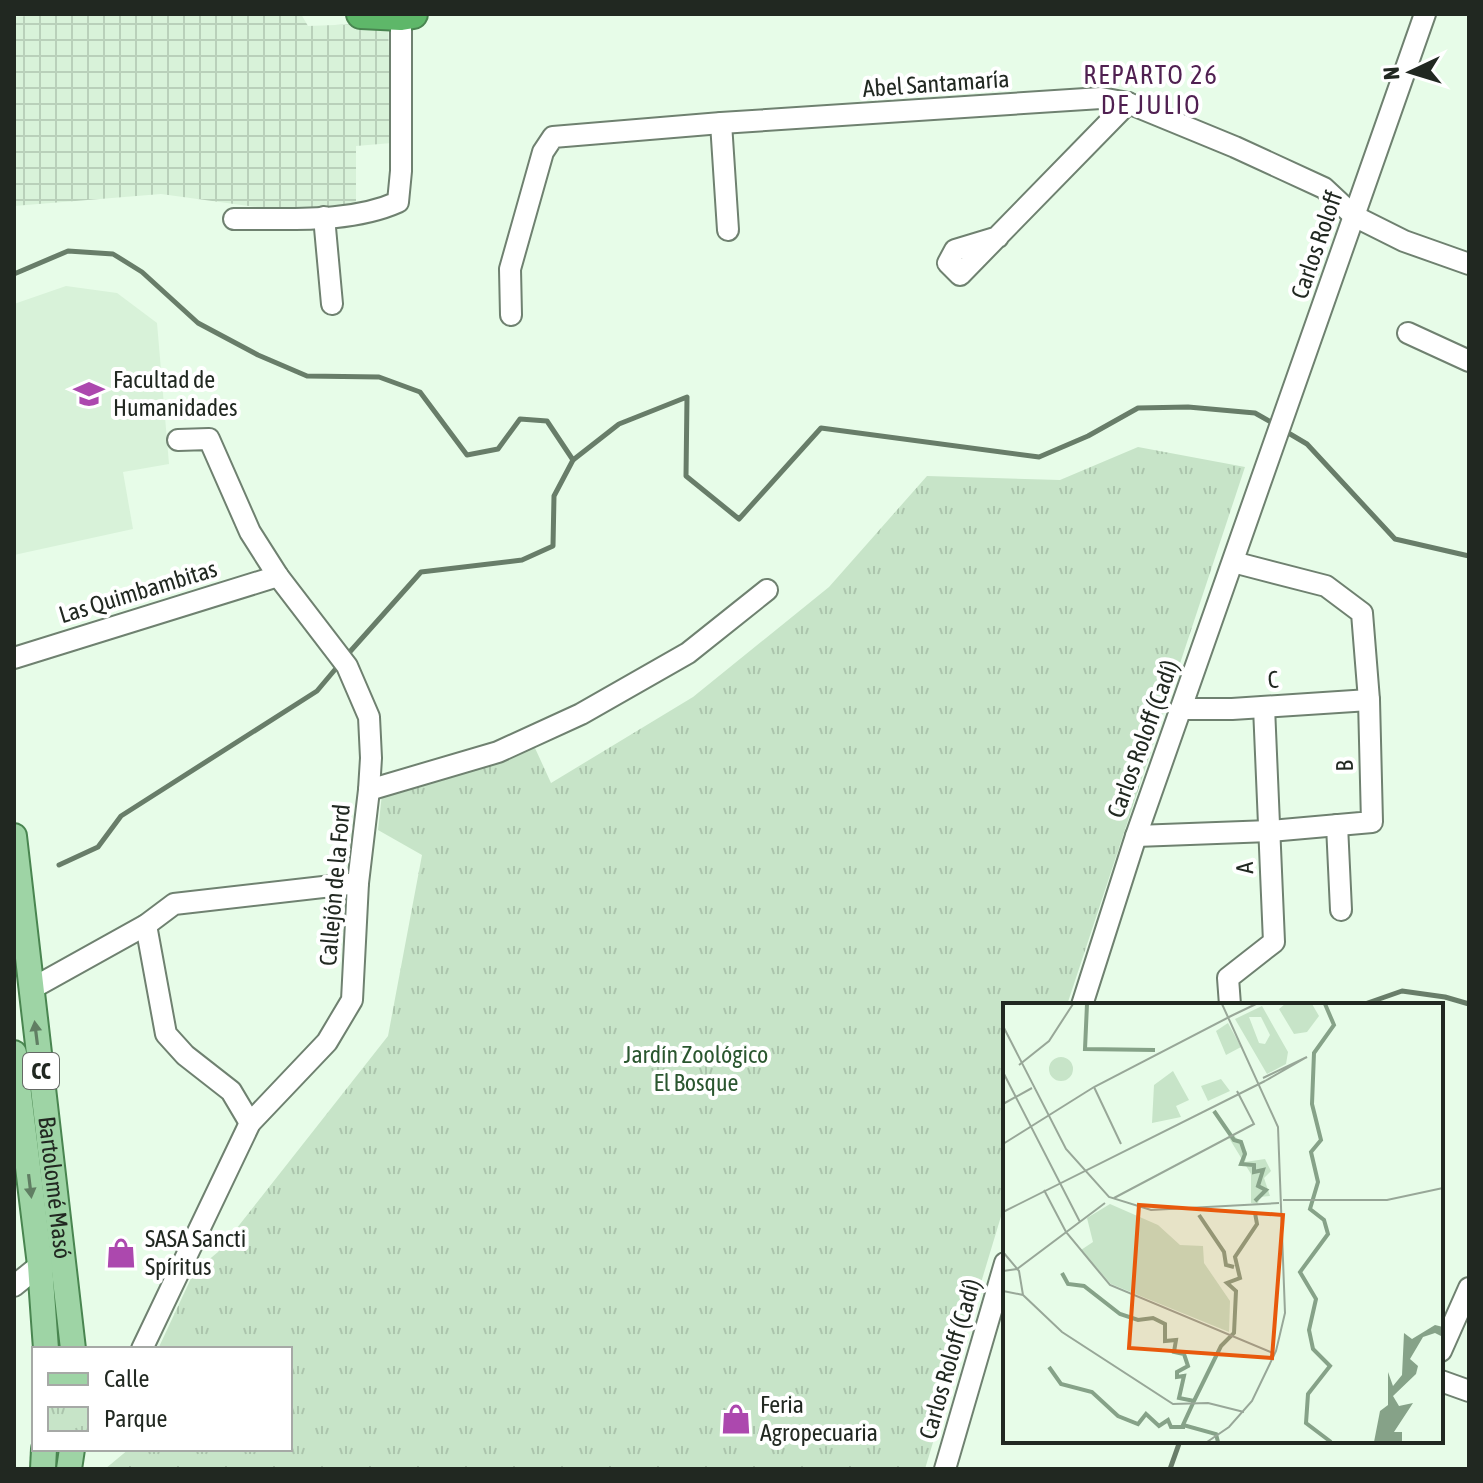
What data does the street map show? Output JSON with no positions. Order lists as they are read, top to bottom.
{
  "streets": {
    "main road": ["CC", "Bartolomé Masó"],
    "street": [
      "Abel Santamaría",
      "Carlos Roloff",
      "Las Quimbambitas",
      "C",
      "Carlos Roloff (Cadí)",
      "B",
      "A",
      "Callejón de la Ford"
    ]
  },
  "crossings": [
    ["Abel Santamaría", "Carlos Roloff"],
    ["Carlos Roloff", "Carlos Roloff (Cadí)"],
    ["Las Quimbambitas", "Callejón de la Ford"],
    ["C", "Carlos Roloff (Cadí)"],
    ["C", "B"],
    ["C", "A"],
    ["Carlos Roloff (Cadí)", "B"],
    ["B", "A"]
  ],
  "districts": ["REPARTO 26 DE JULIO"],
  "parks": ["Jardín Zoológico El Bosque"],
  "places": {
    "school or university": ["Facultad de Humanidades"],
    "shop": ["SASA Sancti Spíritus", "Feria Agropecuaria"]
  },
  "legend": ["Calle", "Parque"],
  "north": "left"
}
